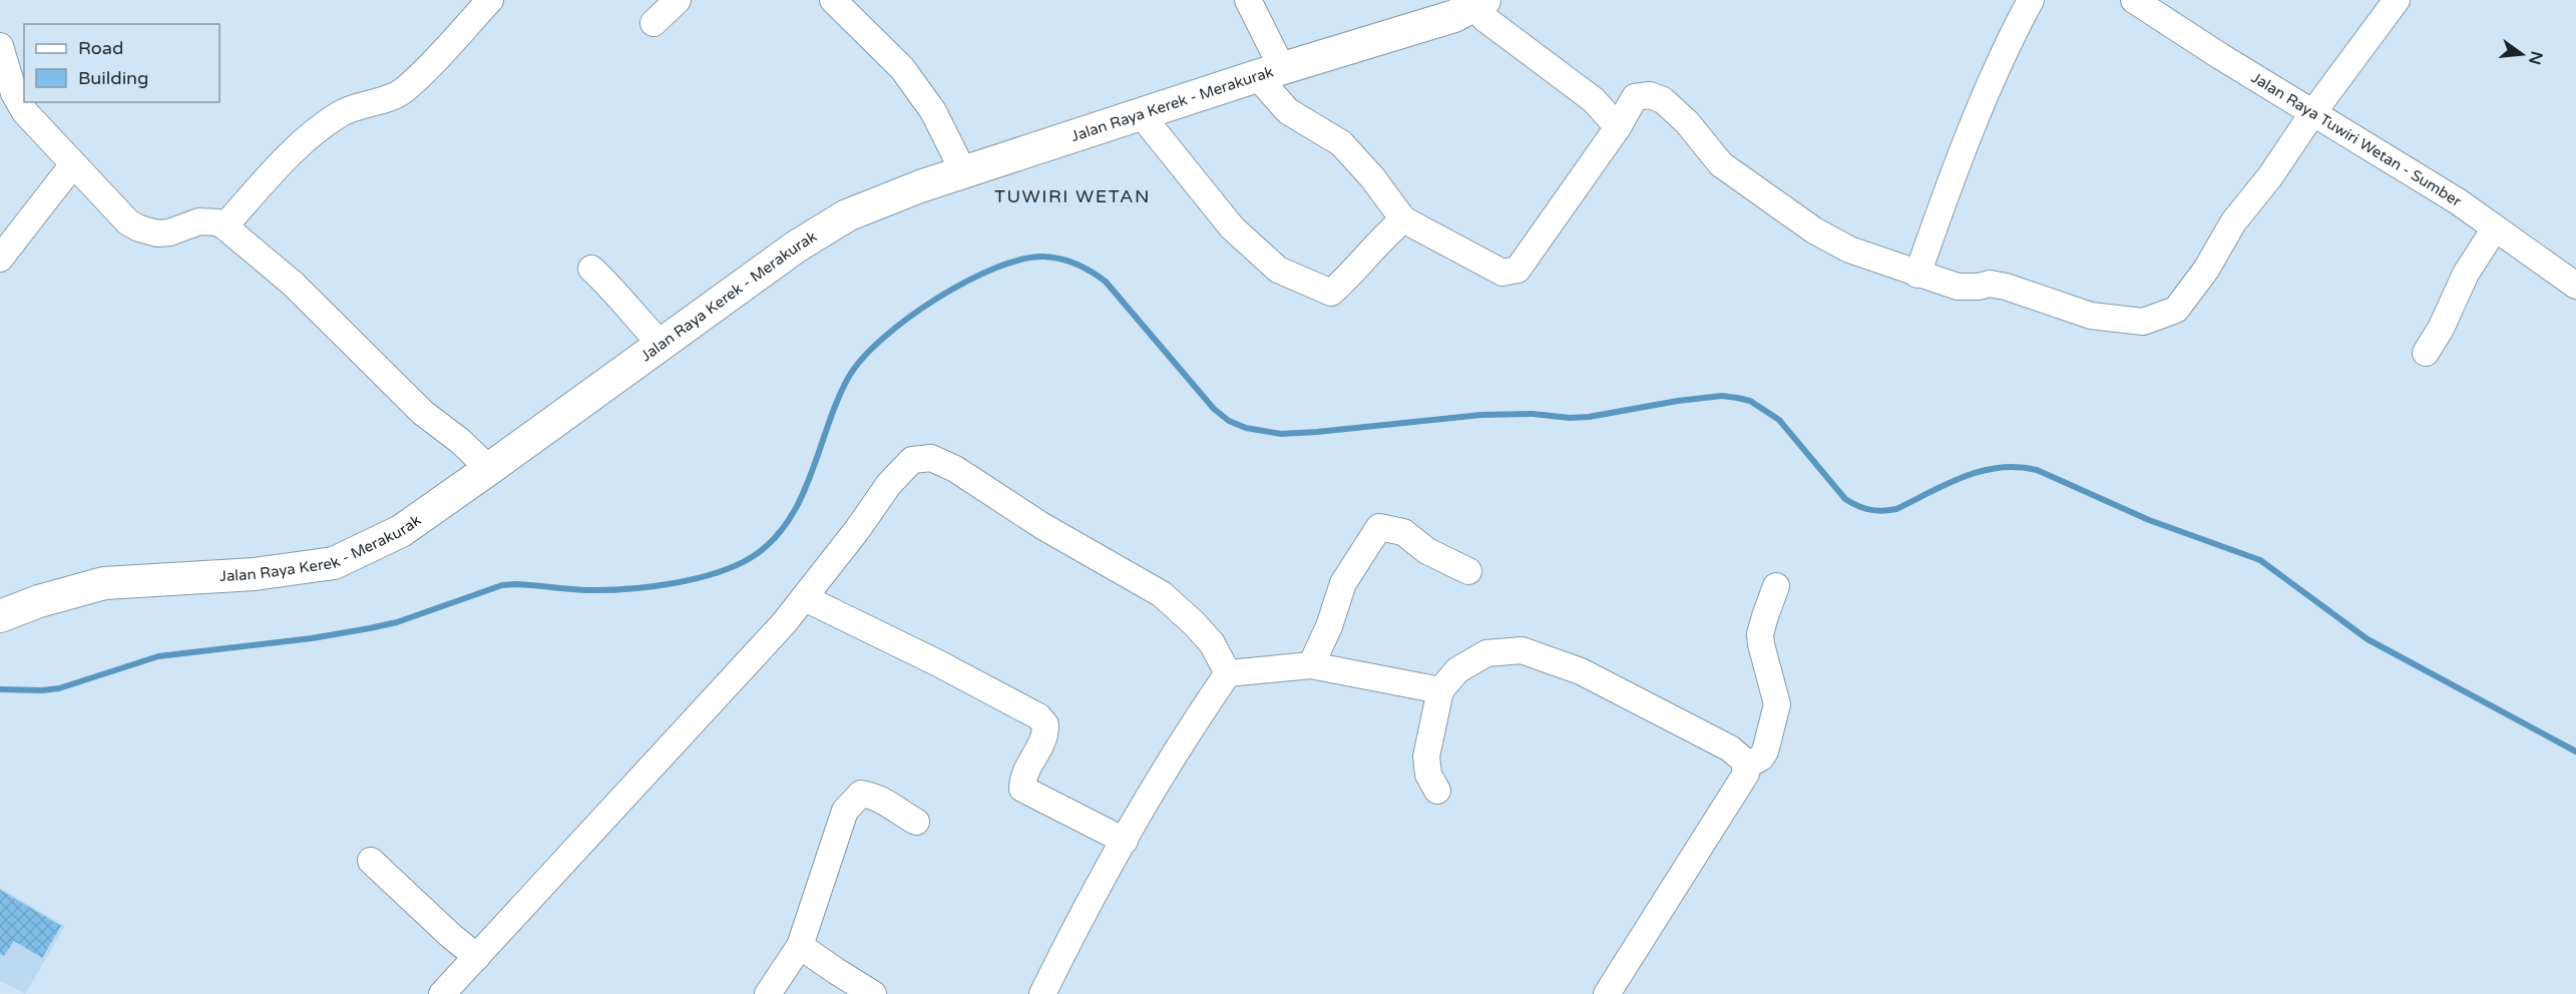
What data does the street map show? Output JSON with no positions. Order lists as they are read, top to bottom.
{
  "streets": {
    "main road": ["Jalan Raya Kerek - Merakurak"],
    "street": ["Jalan Raya Tuwiri Wetan - Sumber"]
  },
  "districts": ["TUWIRI WETAN"],
  "legend": ["Road", "Building"],
  "north": "right"
}
